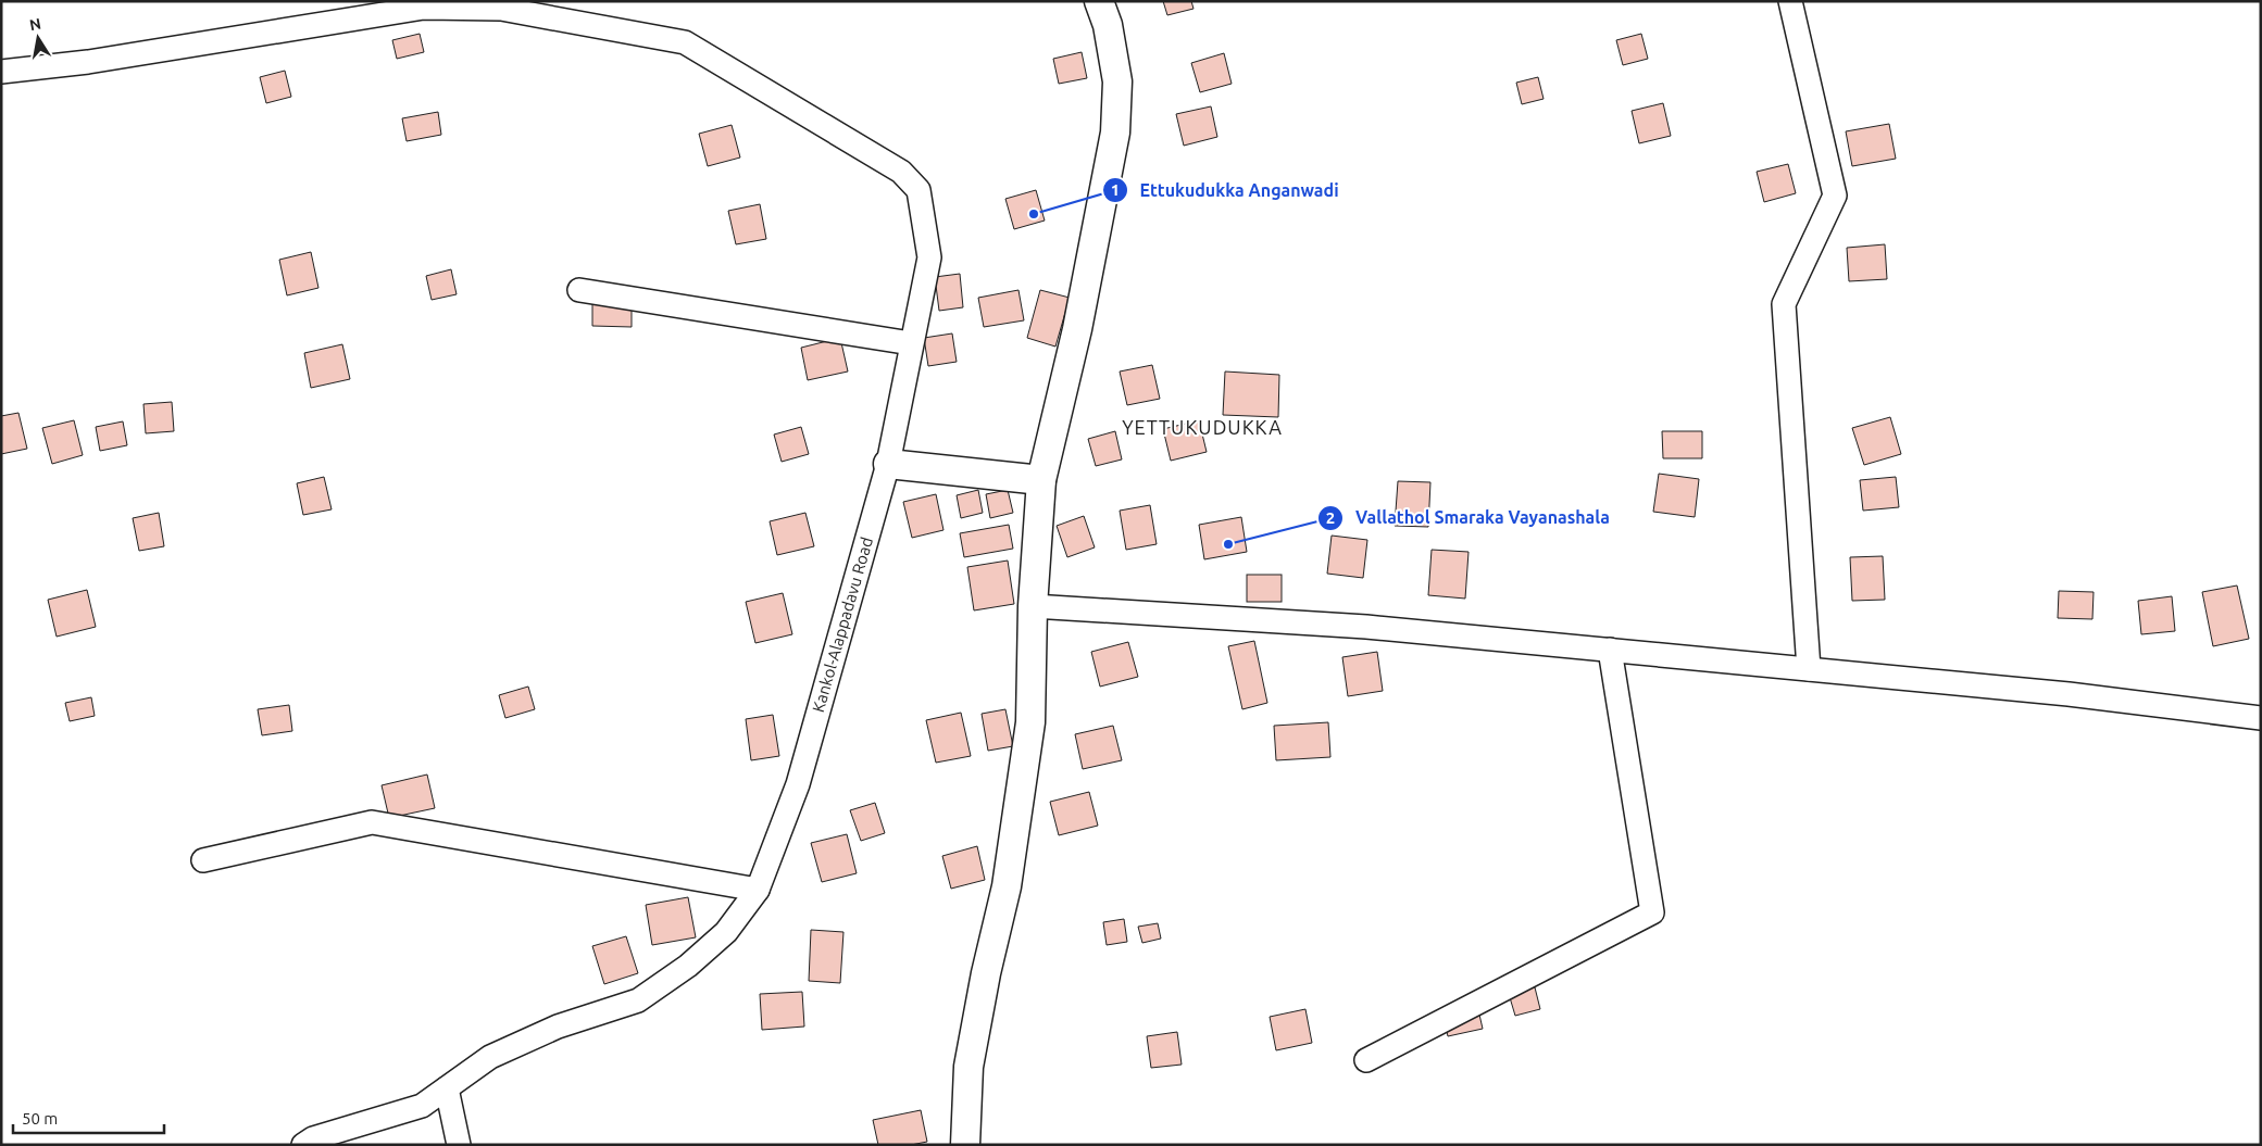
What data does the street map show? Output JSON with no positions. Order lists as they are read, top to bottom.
{
  "streets": {
    "street": ["Kankol-Alappadavu Road"]
  },
  "districts": ["YETTUKUDUKKA"],
  "places": ["Ettukudukka Anganwadi", "Vallathol Smaraka Vayanashala"],
  "scale_bar": "50 m",
  "north": "top"
}
